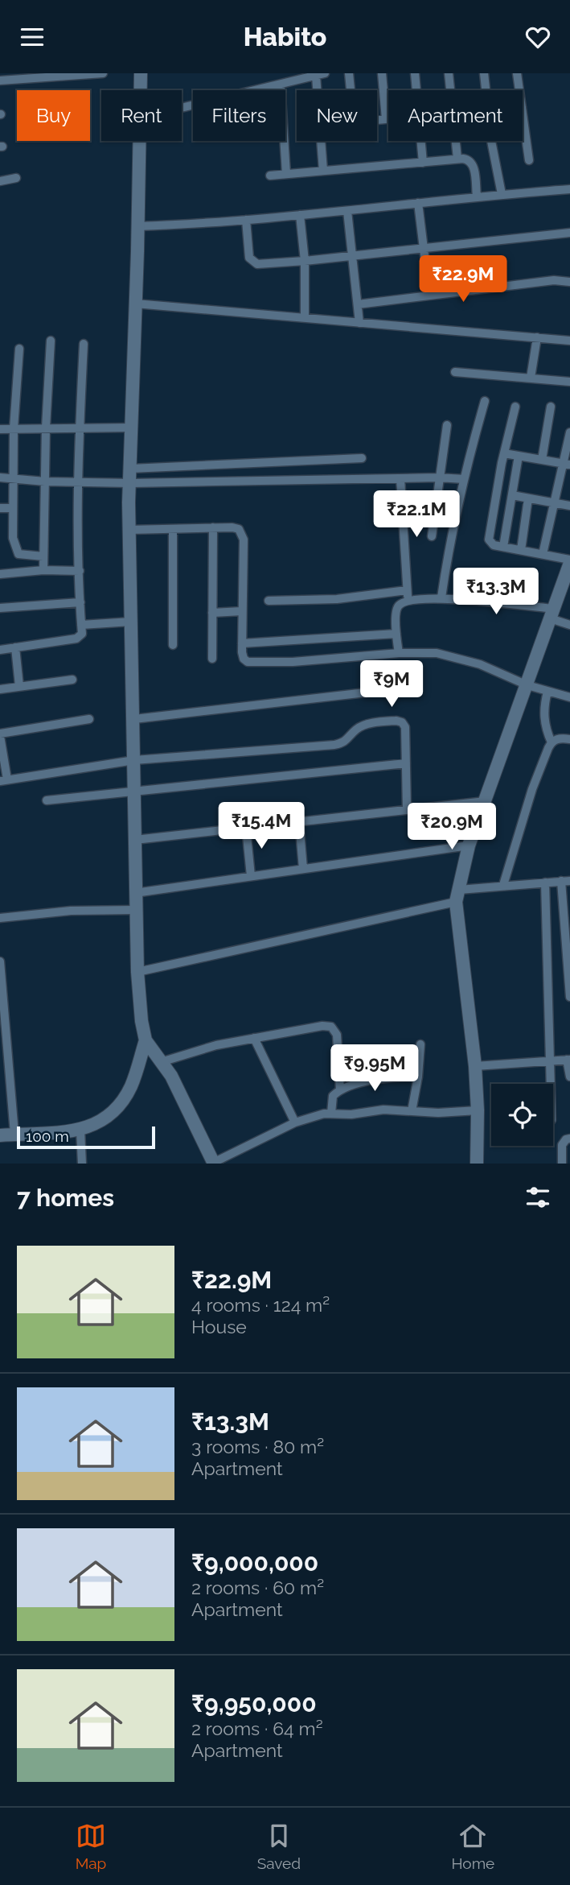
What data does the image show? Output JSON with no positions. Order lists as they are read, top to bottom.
{
  "scale_bar": "100 m",
  "page": {
    "header": "Habito",
    "chip": [
      "Buy",
      "Rent",
      "Filters",
      "New",
      "Apartment"
    ],
    "price": [
      "₹22.9M",
      "₹22.1M",
      "₹13.3M",
      "₹9M",
      "₹15.4M",
      "₹20.9M",
      "₹9.95M"
    ],
    "scale": "100 m",
    "heading": "7 homes",
    "list": [
      {
        "name": "₹22.9M",
        "note": "4 rooms · 124 m² · House"
      },
      {
        "name": "₹13.3M",
        "note": "3 rooms · 80 m² · Apartment"
      },
      {
        "name": "₹9,000,000",
        "note": "2 rooms · 60 m² · Apartment"
      },
      {
        "name": "₹9,950,000",
        "note": "2 rooms · 64 m² · Apartment"
      }
    ],
    "tabs": ["Map", "Saved", "Home"]
  }
}
